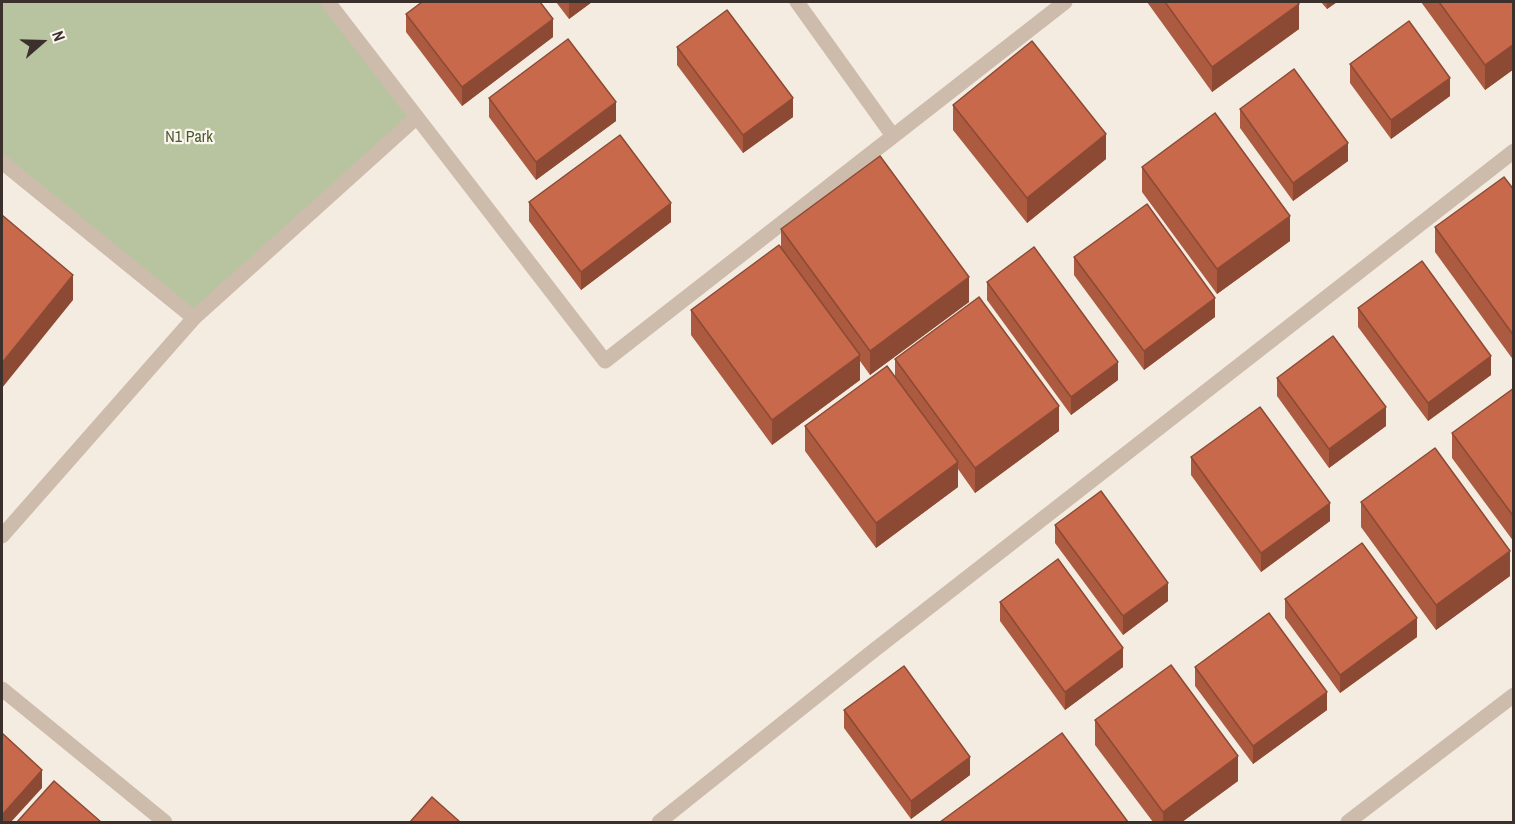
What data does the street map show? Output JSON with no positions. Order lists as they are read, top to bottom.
{
  "parks": ["N1 Park"],
  "north": "right"
}
